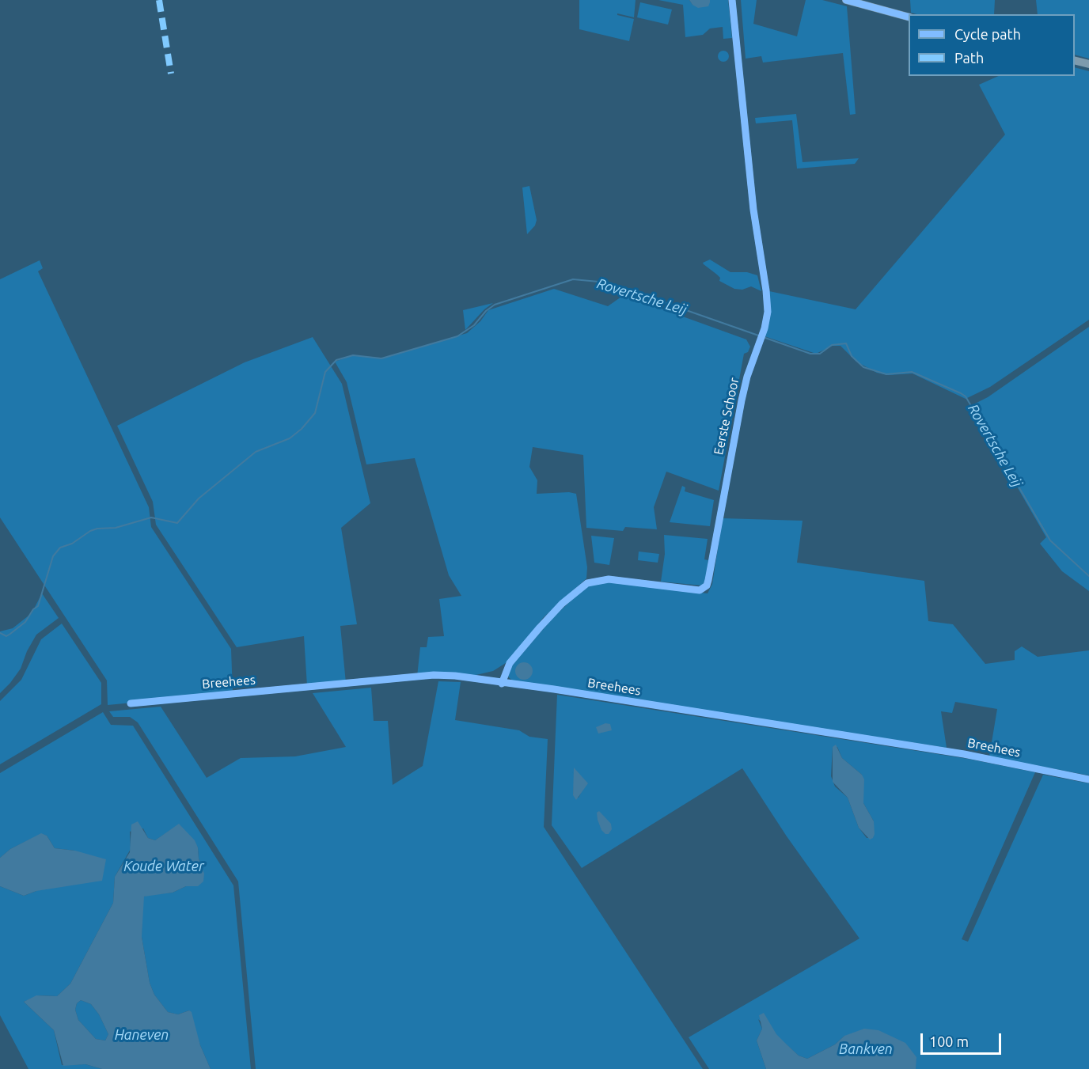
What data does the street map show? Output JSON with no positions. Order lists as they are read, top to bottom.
{
  "streets": {
    "street": ["Eerste Schoor", "Breehees"]
  },
  "crossings": [
    ["Eerste Schoor", "Breehees"]
  ],
  "water": [
    "Rovertsche Leij",
    "Koude Water",
    "Haneven",
    "Bankven"
  ],
  "legend": ["Cycle path", "Path"],
  "scale_bar": "100 m"
}
